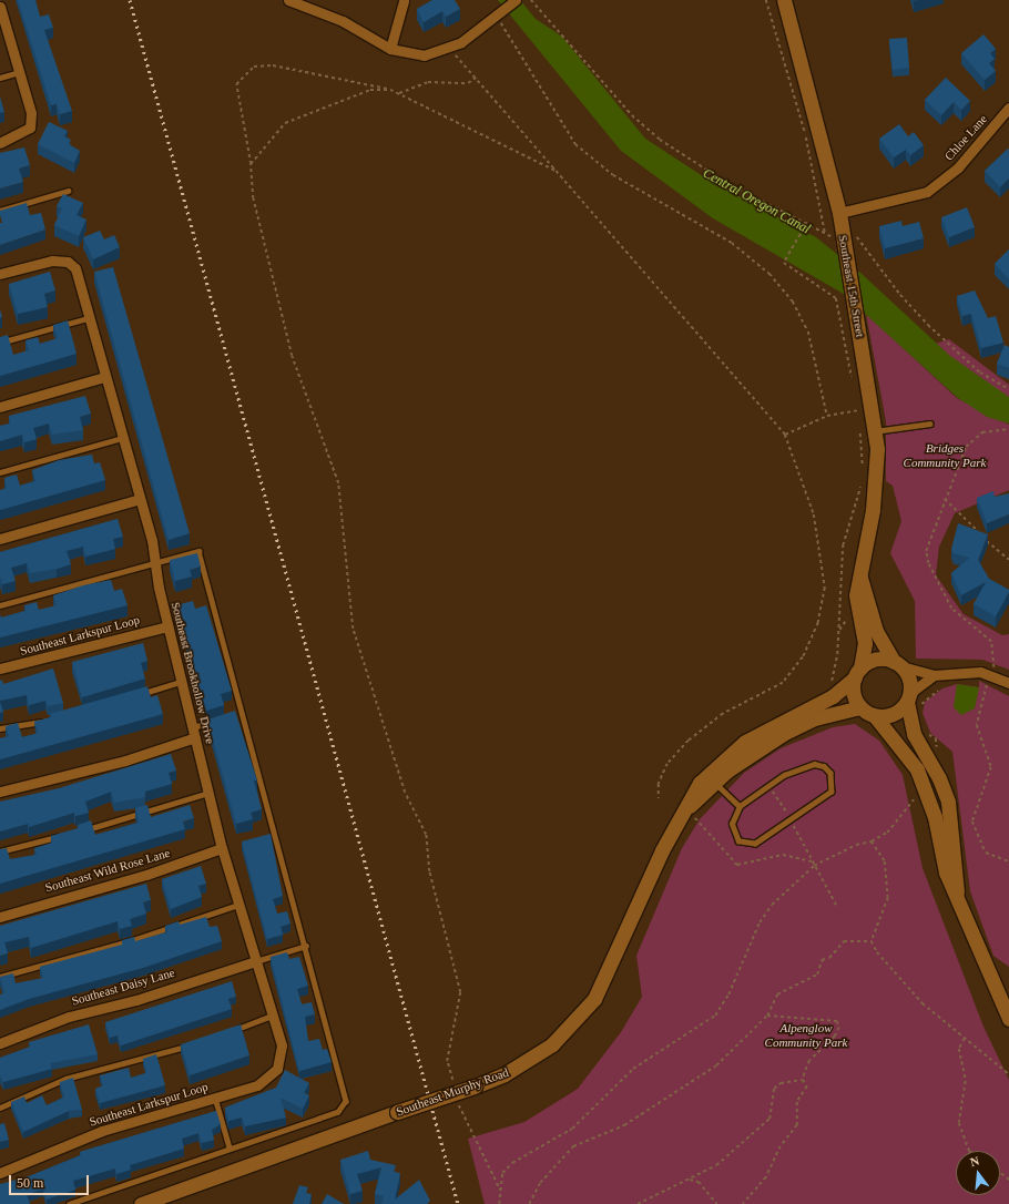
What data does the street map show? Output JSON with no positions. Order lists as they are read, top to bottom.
{
  "streets": {
    "main road": ["Southeast 15th Street", "Southeast Murphy Road"],
    "street": [
      "Chloe Lane",
      "Southeast Larkspur Loop",
      "Southeast Brookhollow Drive",
      "Southeast Wild Rose Lane",
      "Southeast Daisy Lane"
    ]
  },
  "crossings": [
    ["Chloe Lane", "Southeast 15th Street"],
    ["Southeast 15th Street", "Southeast Murphy Road"],
    ["Southeast Larkspur Loop", "Southeast Brookhollow Drive"],
    ["Southeast Brookhollow Drive", "Southeast Wild Rose Lane"],
    ["Southeast Brookhollow Drive", "Southeast Daisy Lane"]
  ],
  "water": ["Central Oregon Canal"],
  "parks": ["Bridges Community Park", "Alpenglow Community Park"],
  "scale_bar": "50 m",
  "north": "top"
}
